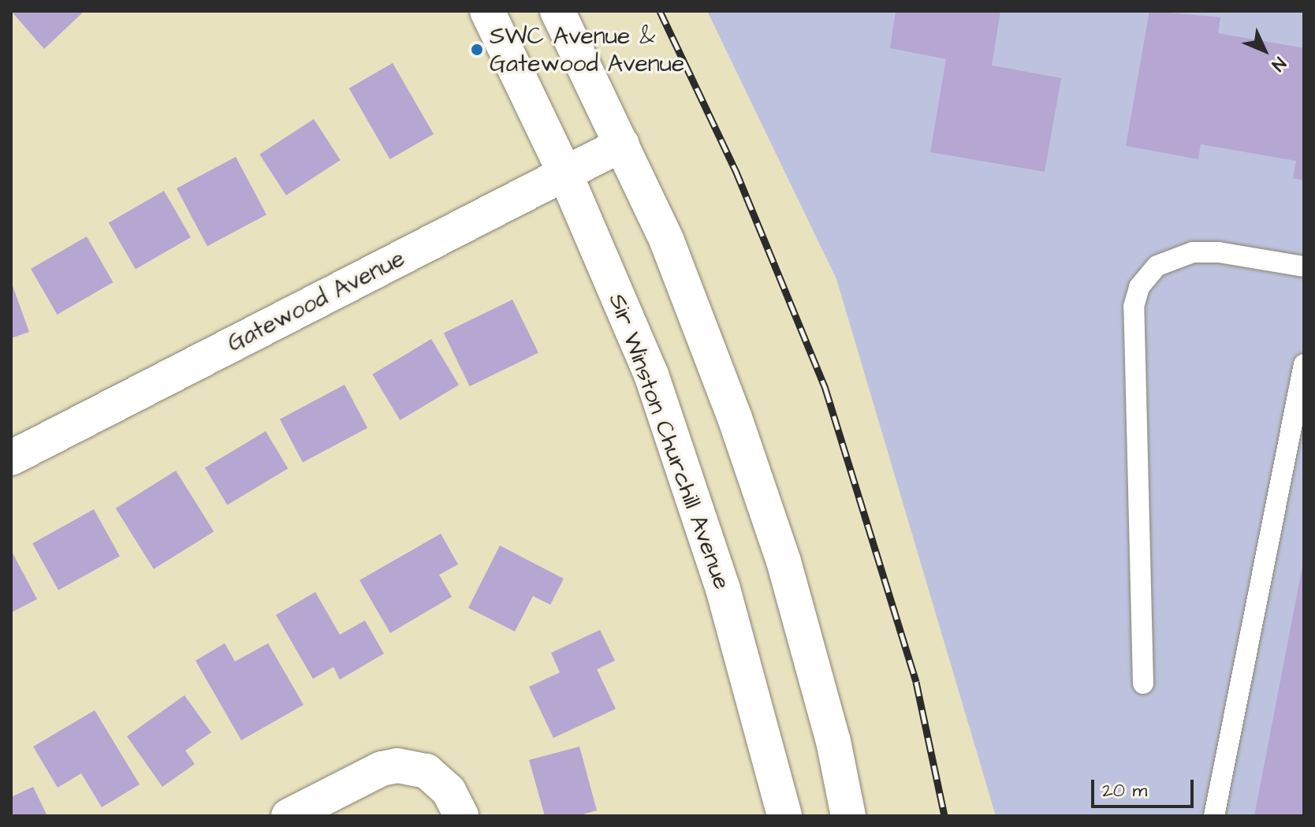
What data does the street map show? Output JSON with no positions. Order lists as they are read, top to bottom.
{
  "streets": {
    "main road": ["Gatewood Avenue", "Sir Winston Churchill Avenue"]
  },
  "crossings": [
    ["Gatewood Avenue", "Sir Winston Churchill Avenue"]
  ],
  "places": ["SWC Avenue & Gatewood Avenue"],
  "scale_bar": "20 m",
  "north": "bottom right"
}
